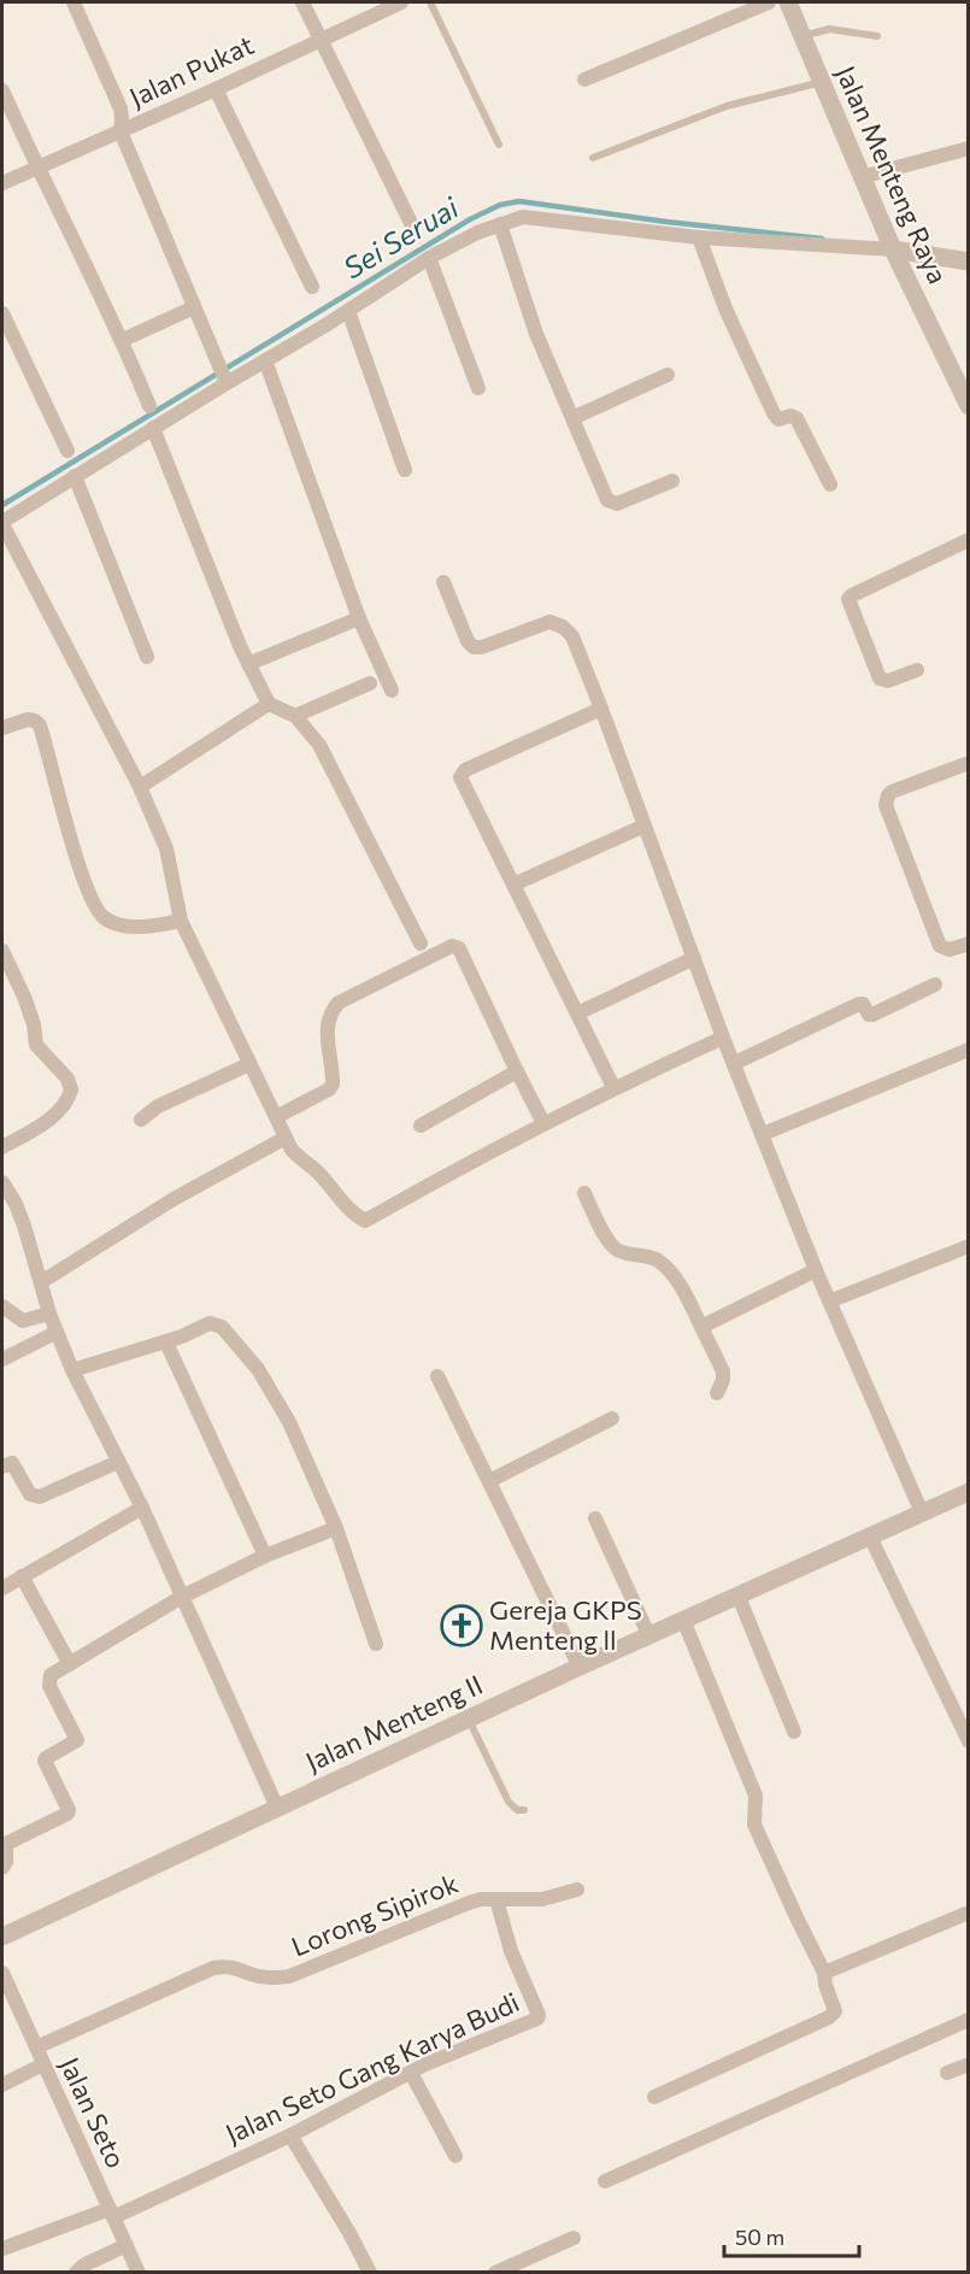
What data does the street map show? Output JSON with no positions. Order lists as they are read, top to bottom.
{
  "streets": {
    "street": [
      "Jalan Pukat",
      "Jalan Menteng Raya",
      "Jalan Menteng II",
      "Lorong Sipirok",
      "Jalan Seto Gang Karya Budi",
      "Jalan Seto"
    ]
  },
  "crossings": [
    ["Lorong Sipirok", "Jalan Seto Gang Karya Budi"],
    ["Lorong Sipirok", "Jalan Seto"],
    ["Jalan Seto Gang Karya Budi", "Jalan Seto"]
  ],
  "water": ["Sei Seruai"],
  "places": {
    "church": ["Gereja GKPS Menteng ll"]
  },
  "scale_bar": "50 m"
}
